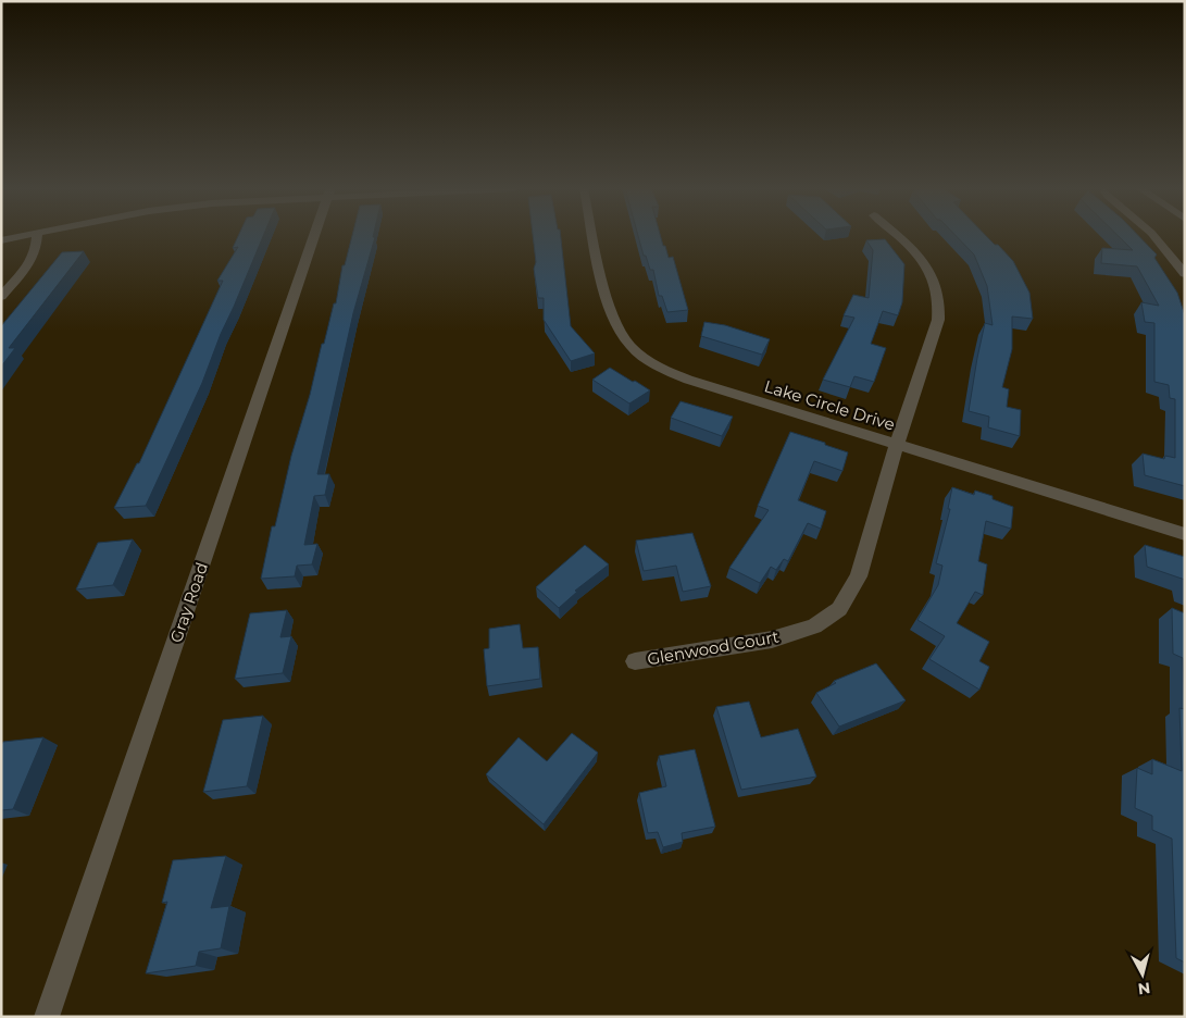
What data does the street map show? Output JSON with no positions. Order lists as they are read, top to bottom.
{
  "streets": {
    "street": ["Lake Circle Drive", "Gray Road", "Glenwood Court"]
  },
  "crossings": [
    ["Lake Circle Drive", "Glenwood Court"]
  ],
  "north": "bottom"
}
